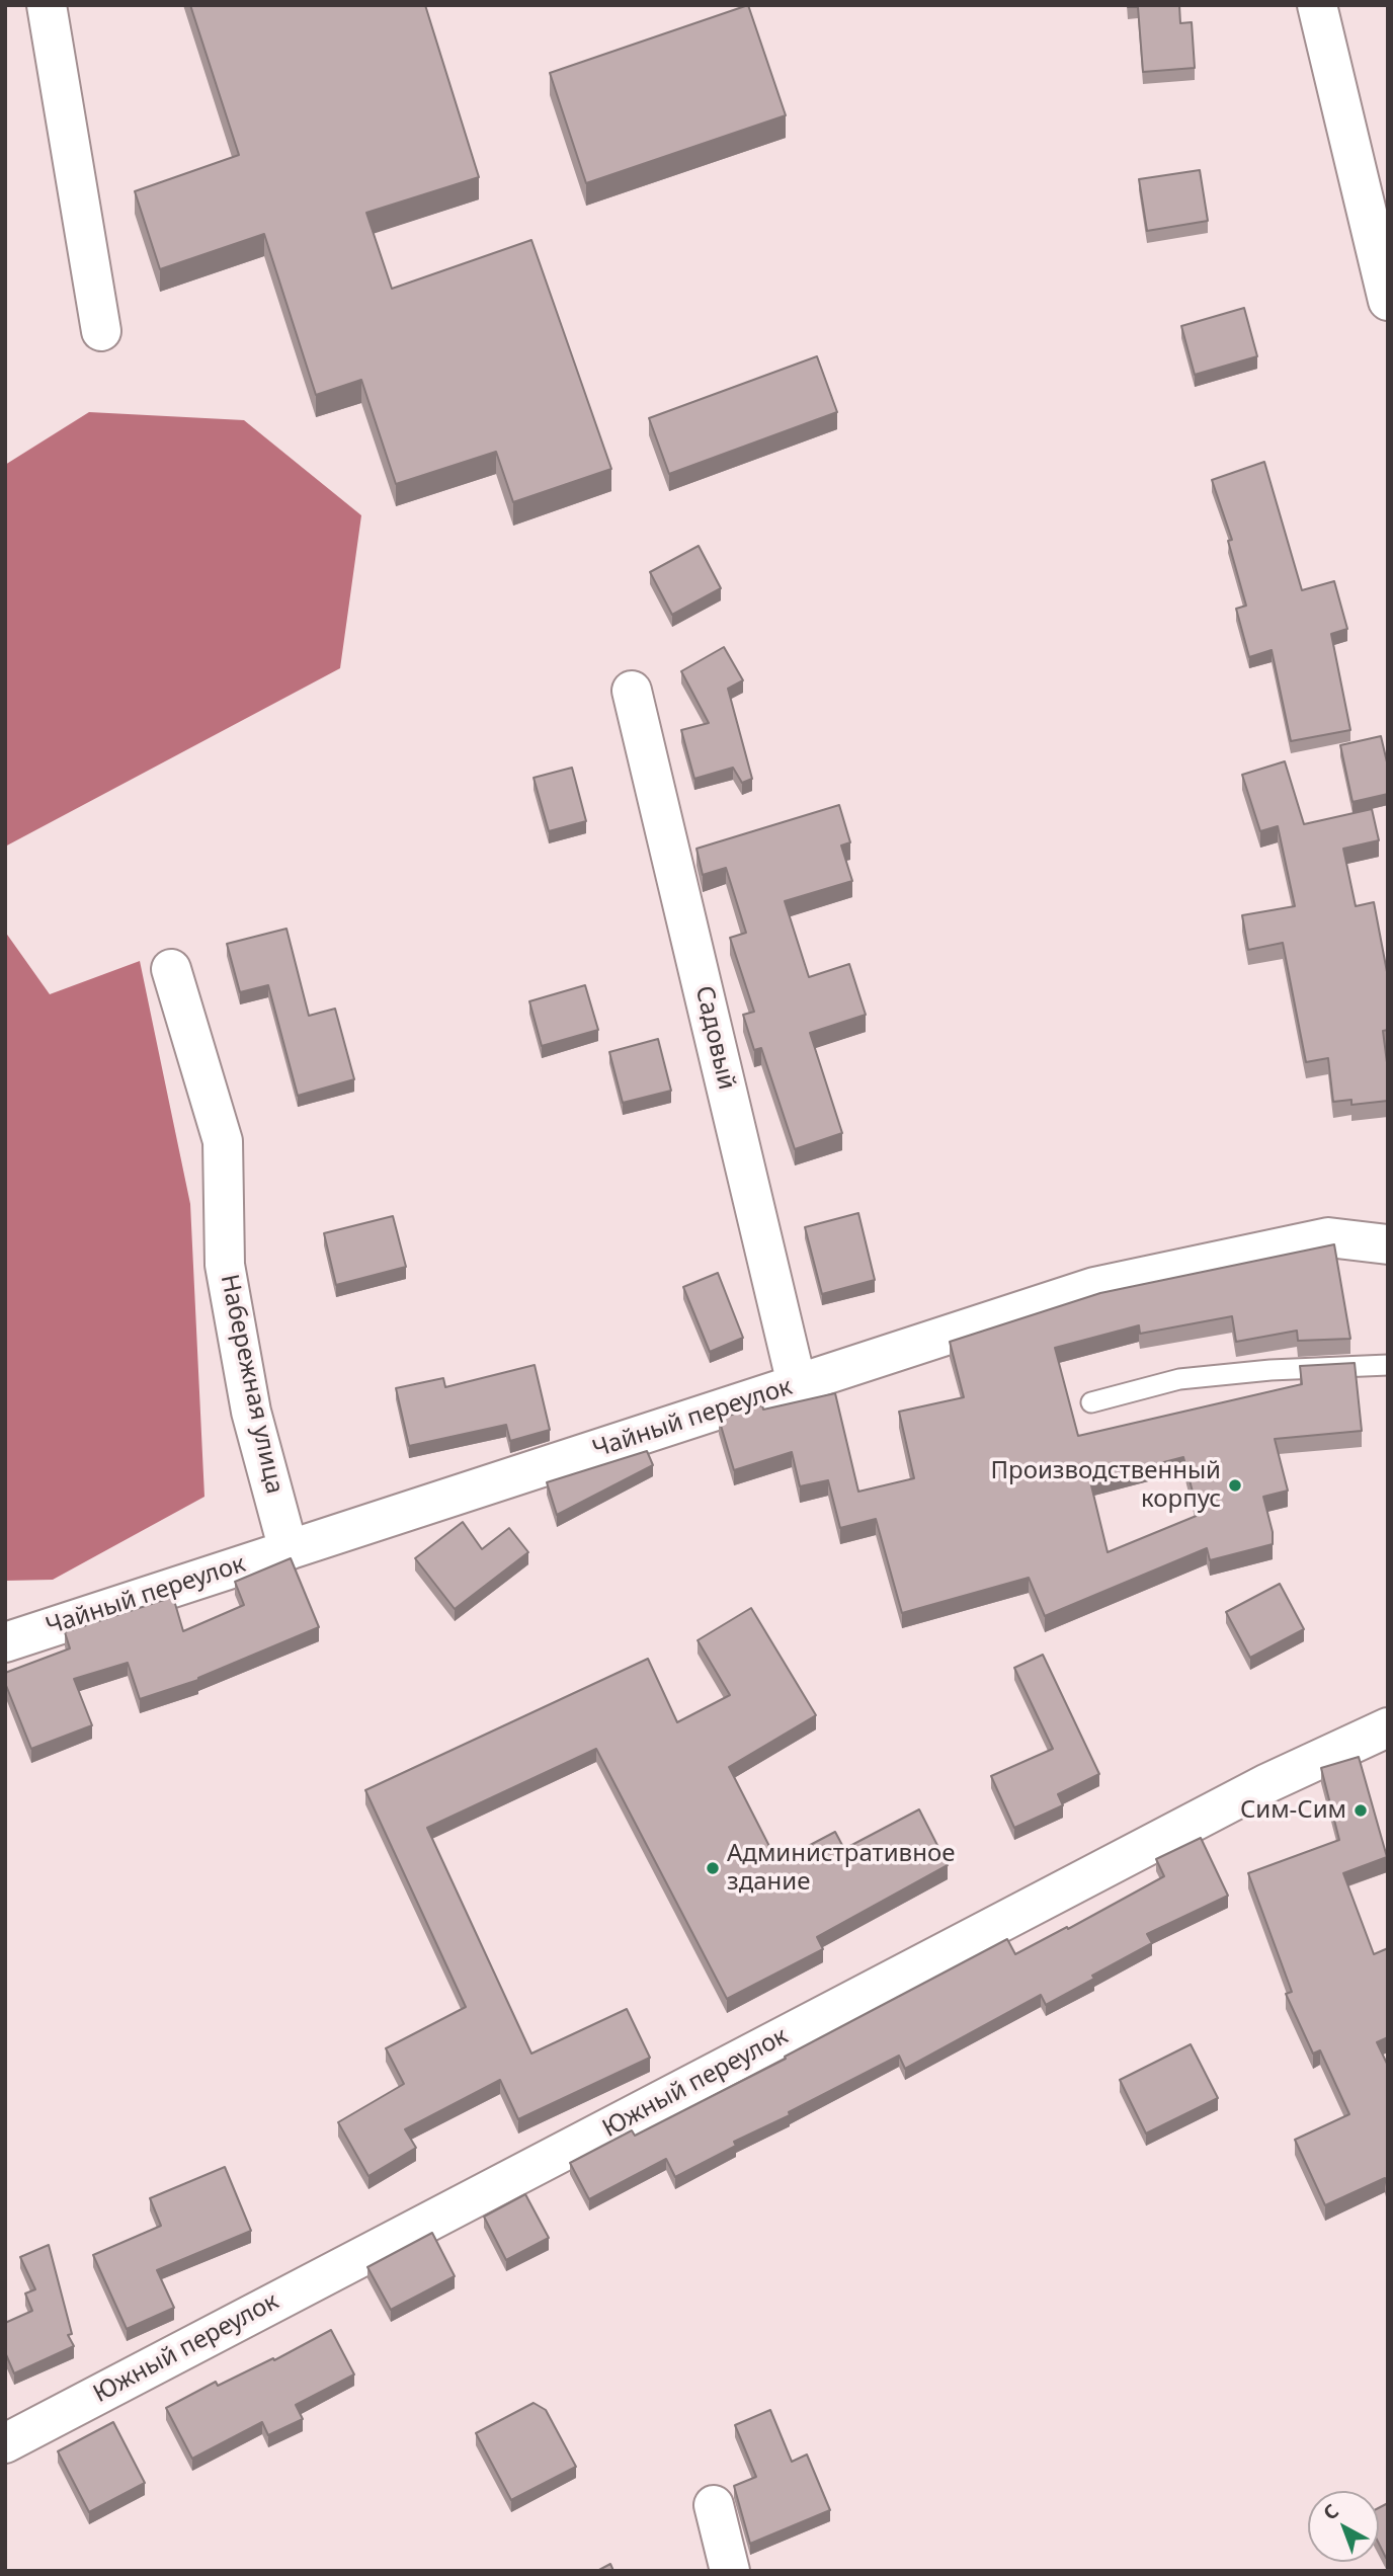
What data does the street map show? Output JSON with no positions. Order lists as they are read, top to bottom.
{
  "streets": {
    "main road": [
      "Садовый",
      "Набережная улица",
      "Чайный переулок",
      "Южный переулок"
    ]
  },
  "crossings": [
    ["Садовый", "Чайный переулок"],
    ["Набережная улица", "Чайный переулок"]
  ],
  "places": ["Производственный корпус", "Сим-Сим", "Административное здание"],
  "north": "top left"
}
